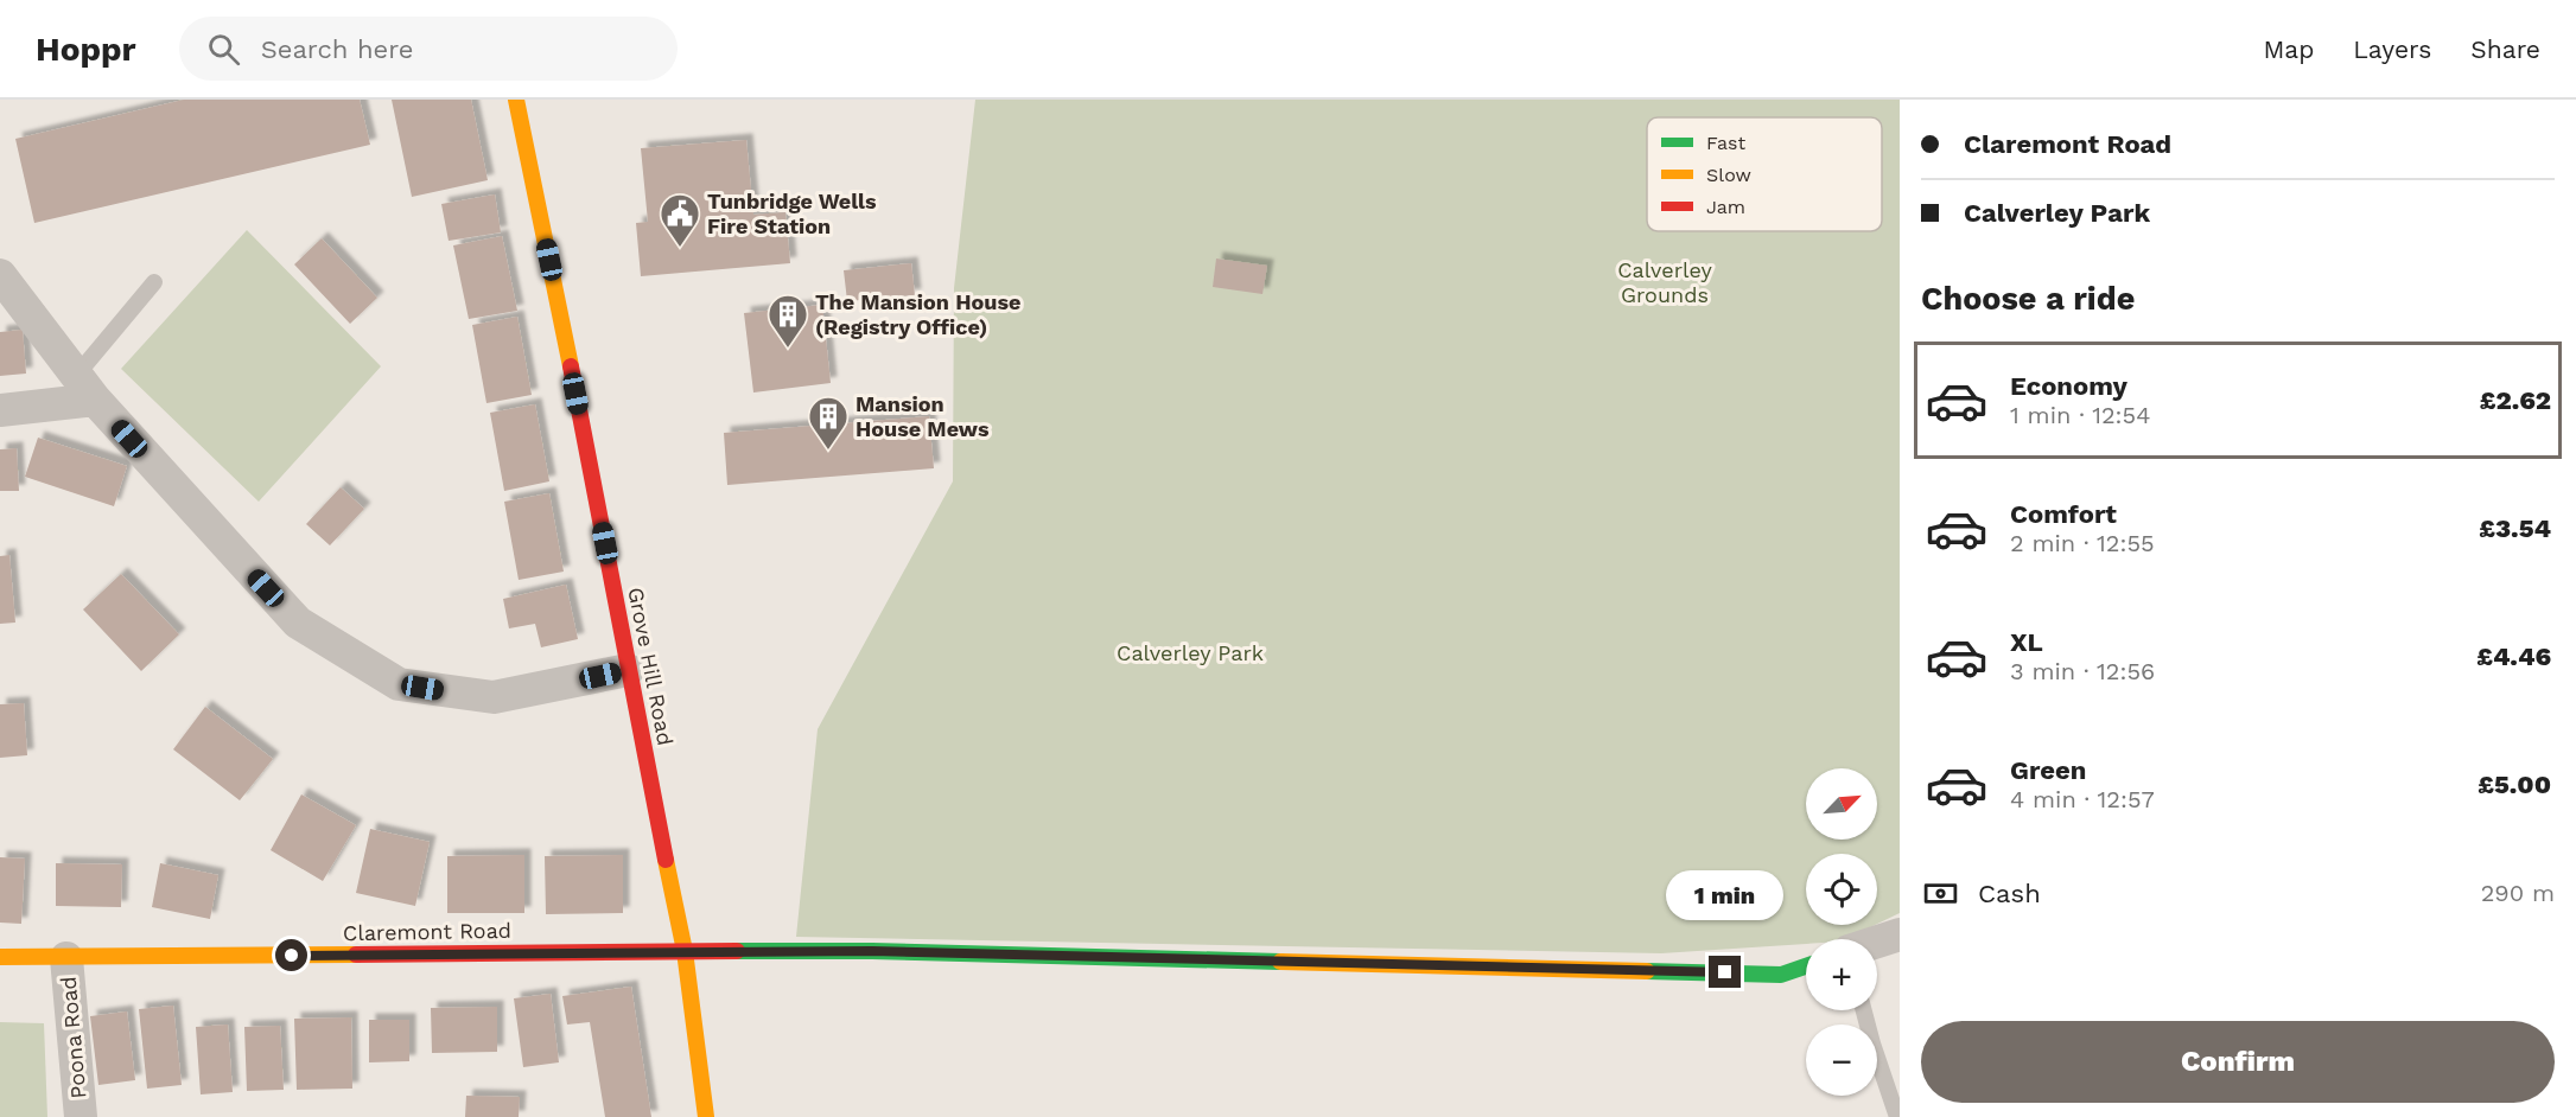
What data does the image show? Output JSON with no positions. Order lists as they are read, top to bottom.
{
  "streets": {
    "street": ["Grove Hill Road", "Claremont Road", "Poona Road"]
  },
  "crossings": [
    ["Grove Hill Road", "Claremont Road"],
    ["Claremont Road", "Poona Road"]
  ],
  "parks": ["Calverley Grounds", "Calverley Park"],
  "places": {
    "public building": ["Tunbridge Wells Fire Station"],
    "building": ["The Mansion House (Registry Office)", "Mansion House Mews"]
  },
  "legend": ["Fast", "Slow", "Jam"],
  "north": "top right",
  "page": {
    "header": "Hoppr",
    "search": "Search here",
    "nav": ["Map", "Layers", "Share"],
    "banner": ["Claremont Road", "Calverley Park"],
    "heading": "Choose a ride",
    "list": [
      {
        "name": "Economy",
        "note": "1 min · 12:54",
        "value": "£2.62"
      },
      {
        "name": "Comfort",
        "note": "2 min · 12:55",
        "value": "£3.54"
      },
      {
        "name": "XL",
        "note": "3 min · 12:56",
        "value": "£4.46"
      },
      {
        "name": "Green",
        "note": "4 min · 12:57",
        "value": "£5.00"
      }
    ],
    "map_buttons": ["+", "−"],
    "pay": ["Cash", "290 m"],
    "bubble": "1 min",
    "buttons": "Confirm"
  }
}
